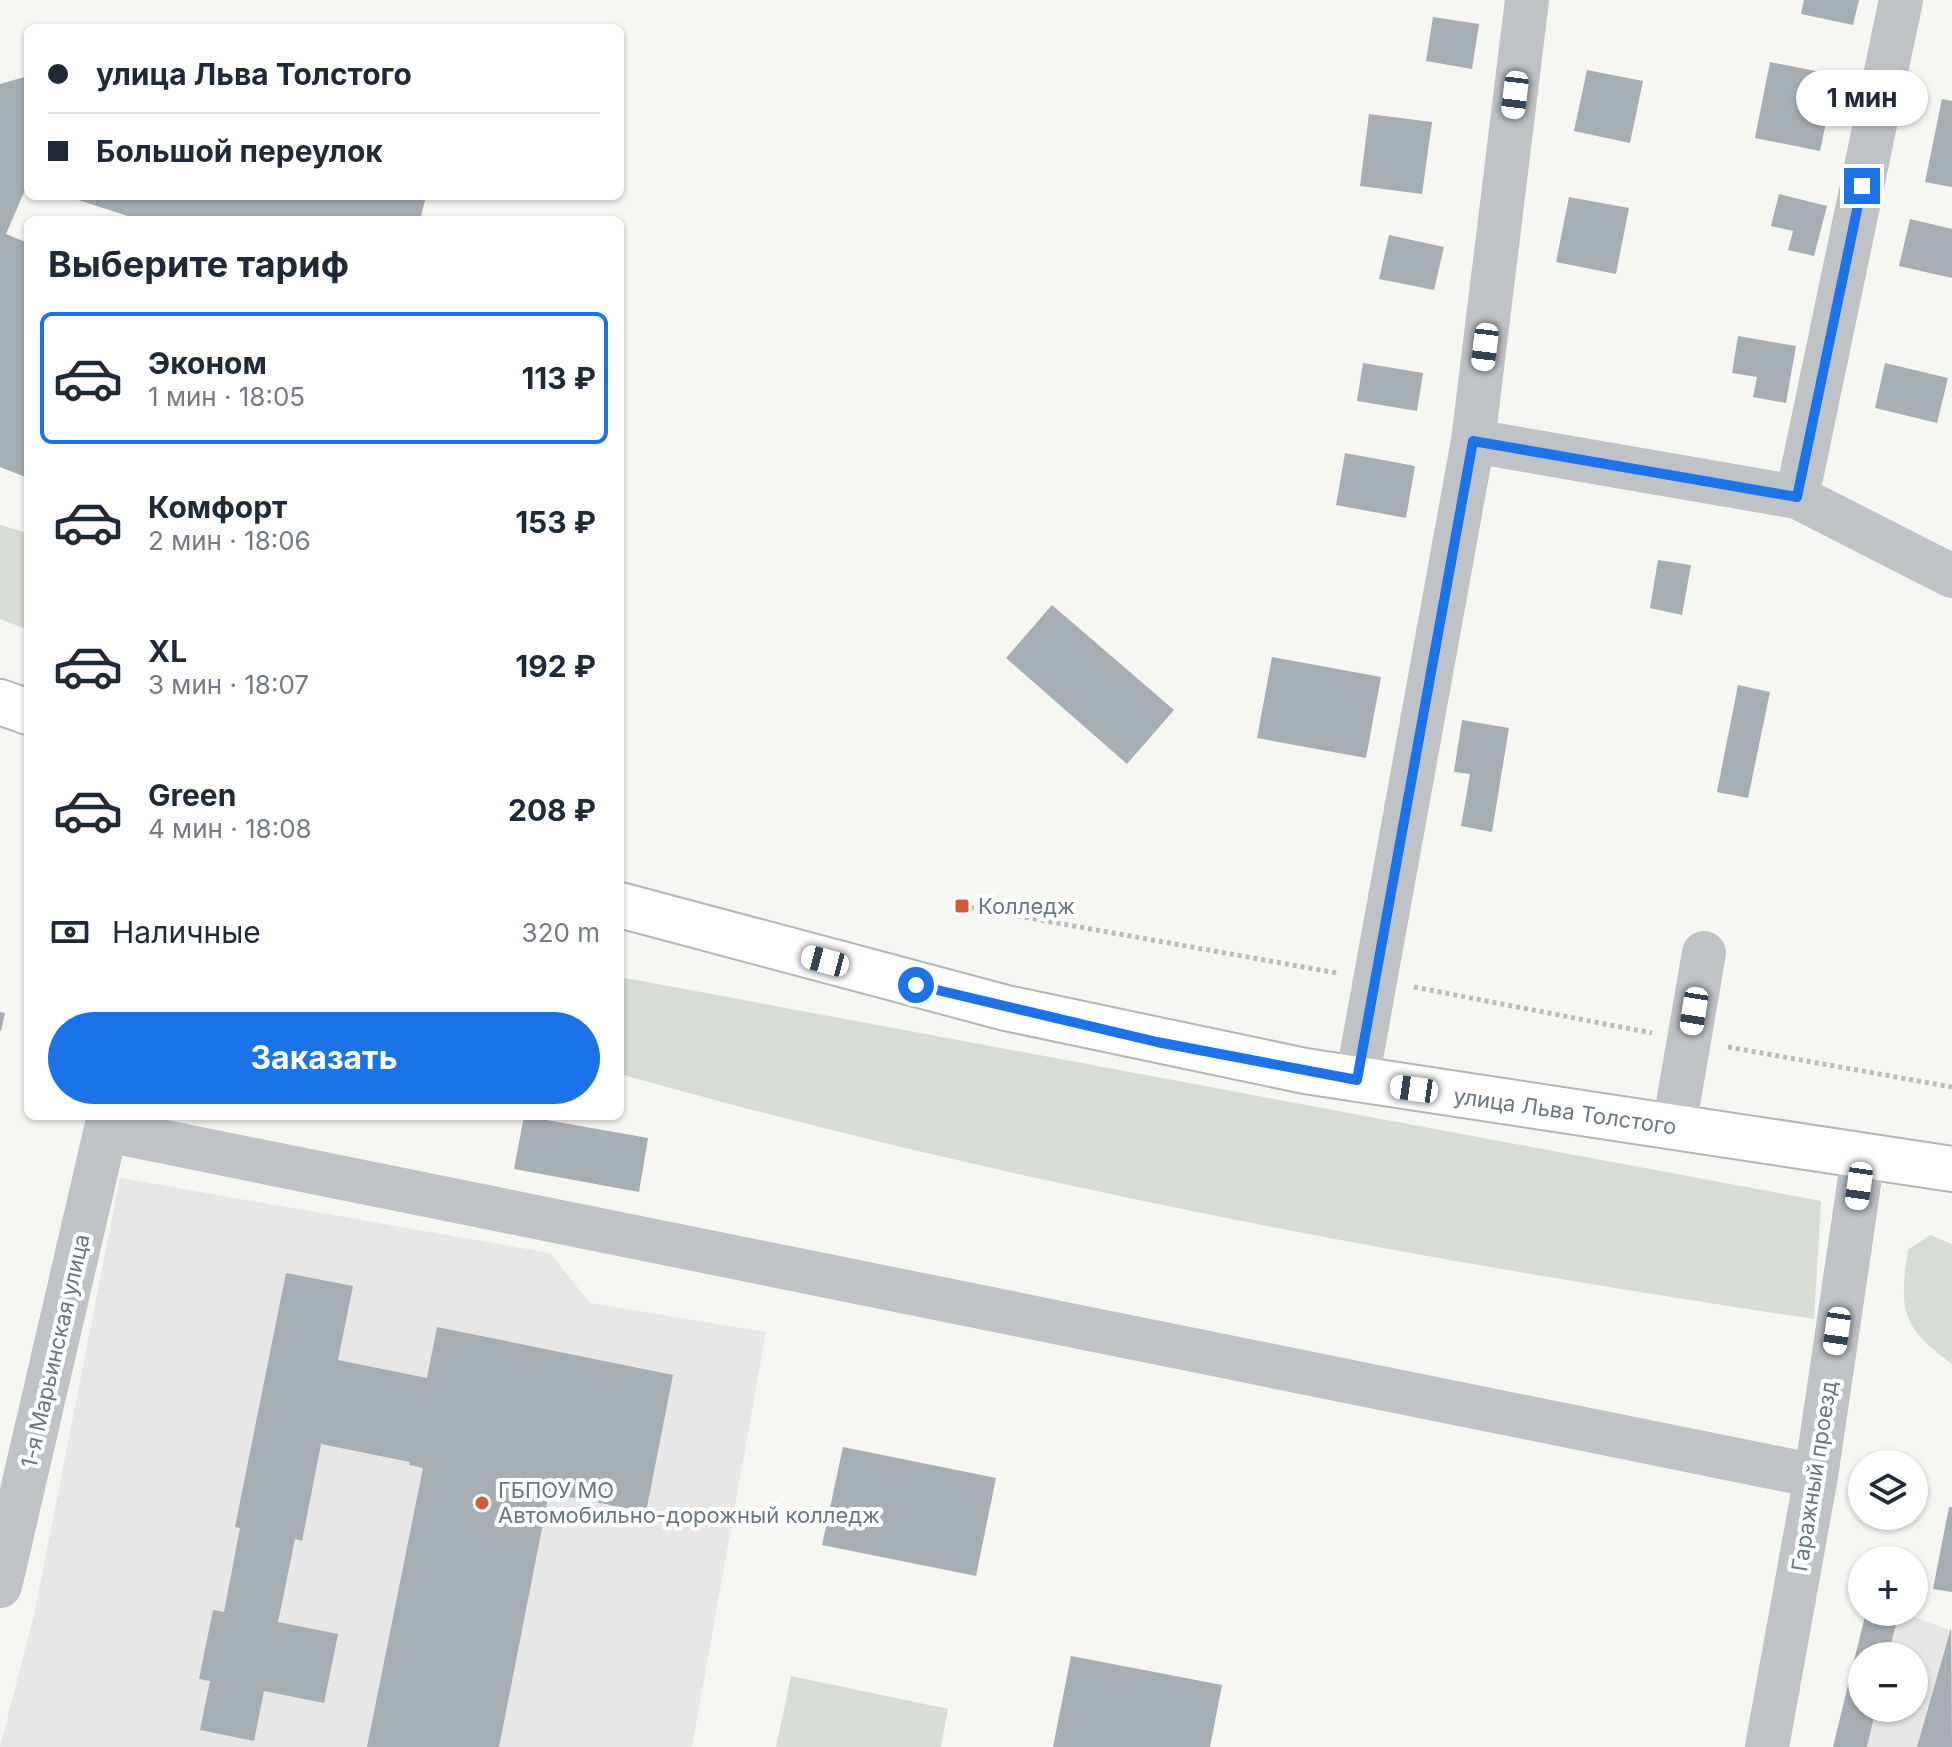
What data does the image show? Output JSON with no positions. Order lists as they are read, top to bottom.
{
  "streets": {
    "highway": ["улица Льва Толстого"],
    "street": ["1-я Марьинская улица", "Гаражный проезд"]
  },
  "crossings": [
    ["улица Льва Толстого", "Гаражный проезд"]
  ],
  "places": {
    "transit": ["Колледж"],
    "other": ["ГБПОУ МО Автомобильно-дорожный колледж"]
  },
  "page": {
    "banner": ["улица Льва Толстого", "Большой переулок"],
    "bubble": "1 мин",
    "heading": "Выберите тариф",
    "list": [
      {
        "name": "Эконом",
        "note": "1 мин · 18:05",
        "value": "113 ₽"
      },
      {
        "name": "Комфорт",
        "note": "2 мин · 18:06",
        "value": "153 ₽"
      },
      {
        "name": "XL",
        "note": "3 мин · 18:07",
        "value": "192 ₽"
      },
      {
        "name": "Green",
        "note": "4 мин · 18:08",
        "value": "208 ₽"
      }
    ],
    "pay": ["Наличные", "320 m"],
    "buttons": "Заказать",
    "map_buttons": ["+", "−"]
  }
}
